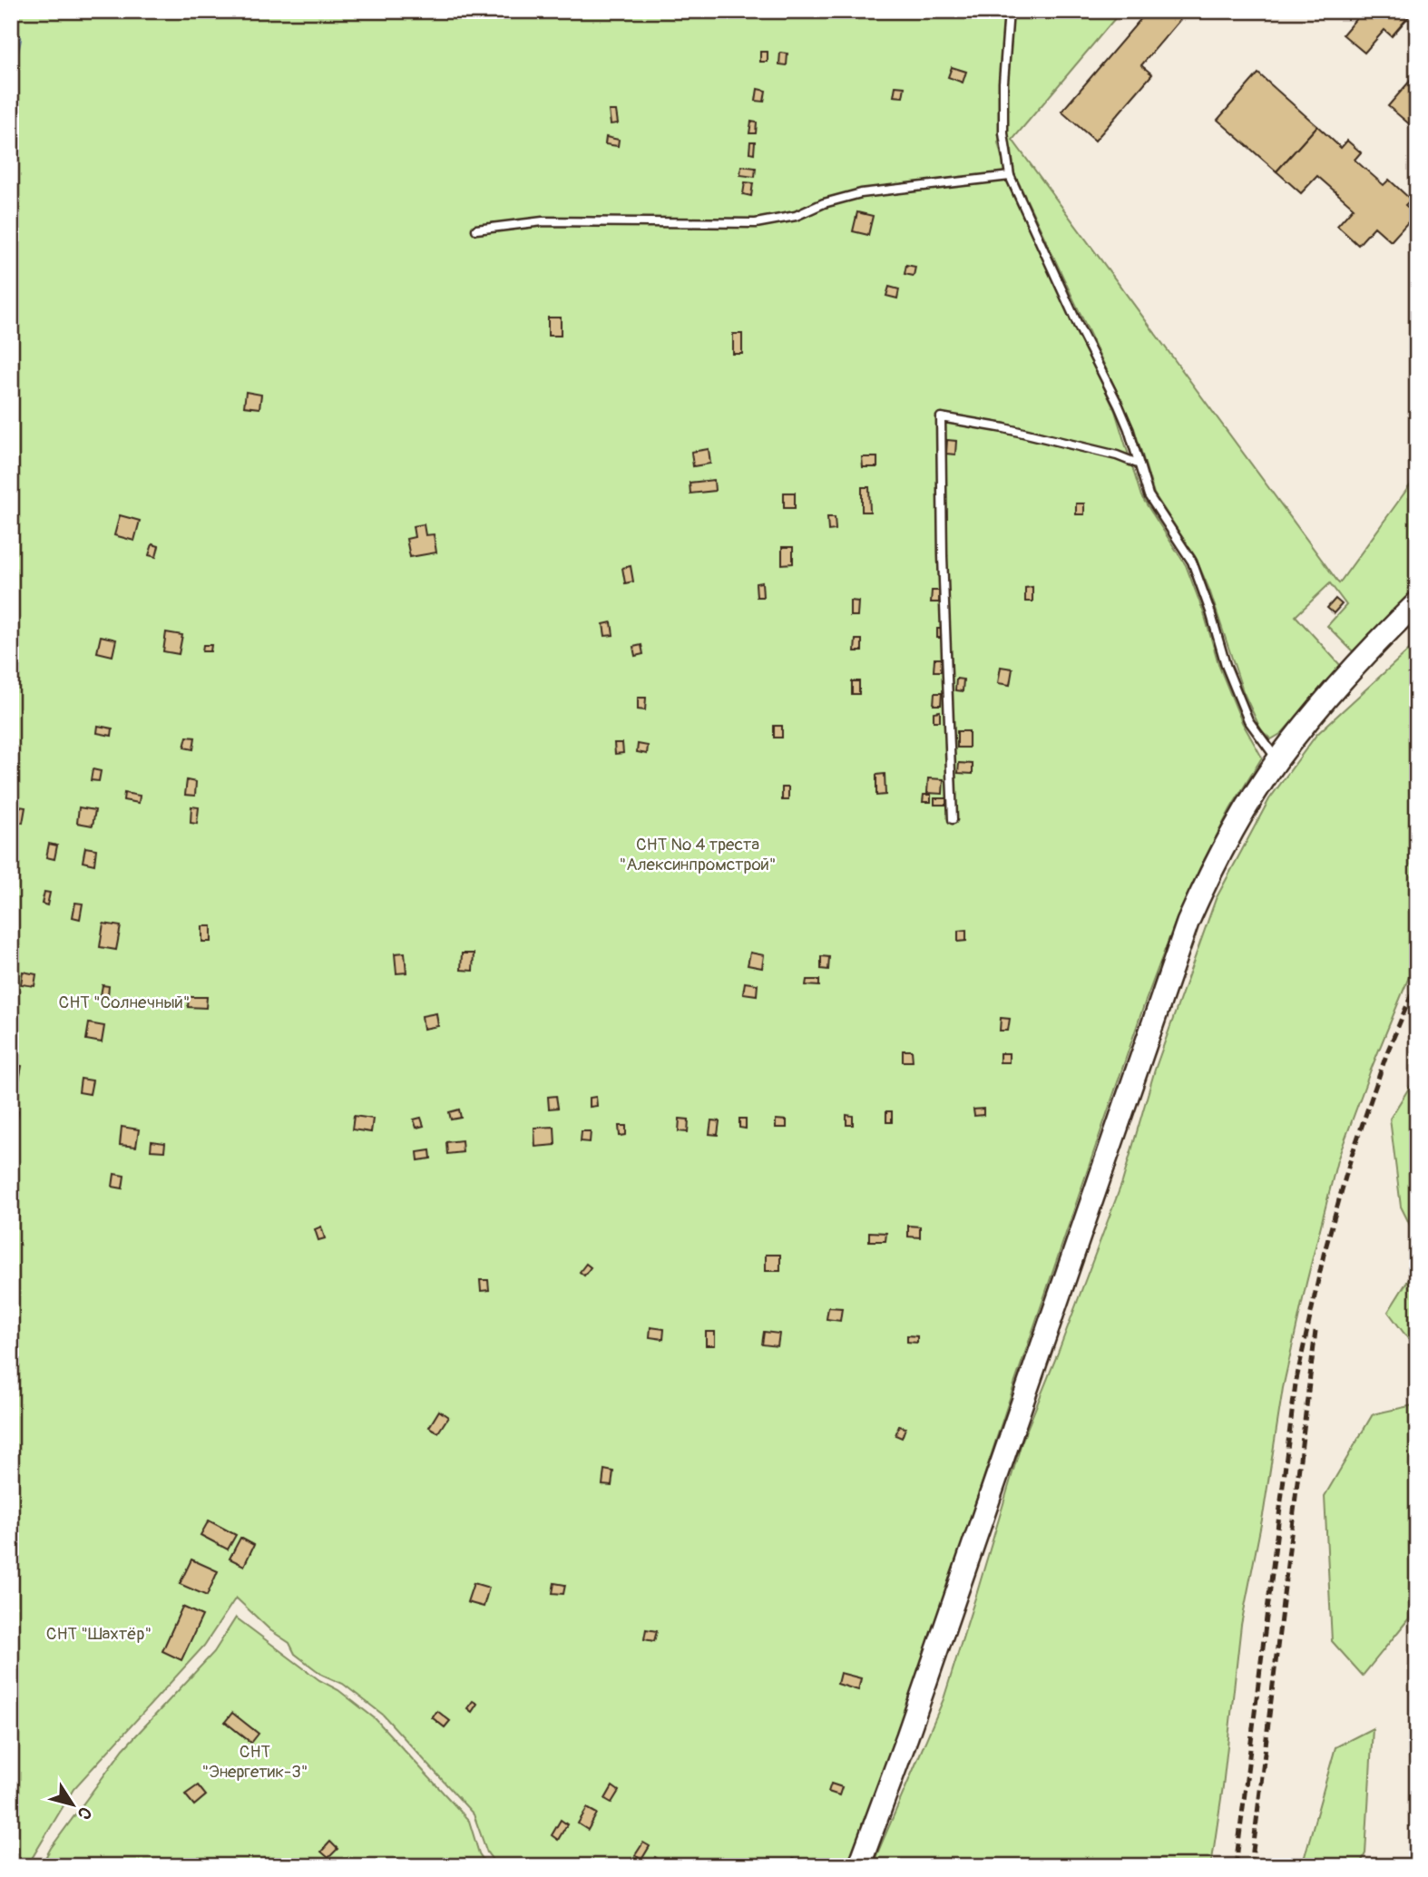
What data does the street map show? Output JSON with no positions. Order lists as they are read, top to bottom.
{
  "parks": [
    "СНТ № 4 треста \"Алексинпромстрой\"",
    "СНТ \"Солнечный\"",
    "СНТ \"Шахтёр\"",
    "СНТ \"Энергетик-3\""
  ],
  "north": "bottom right"
}
